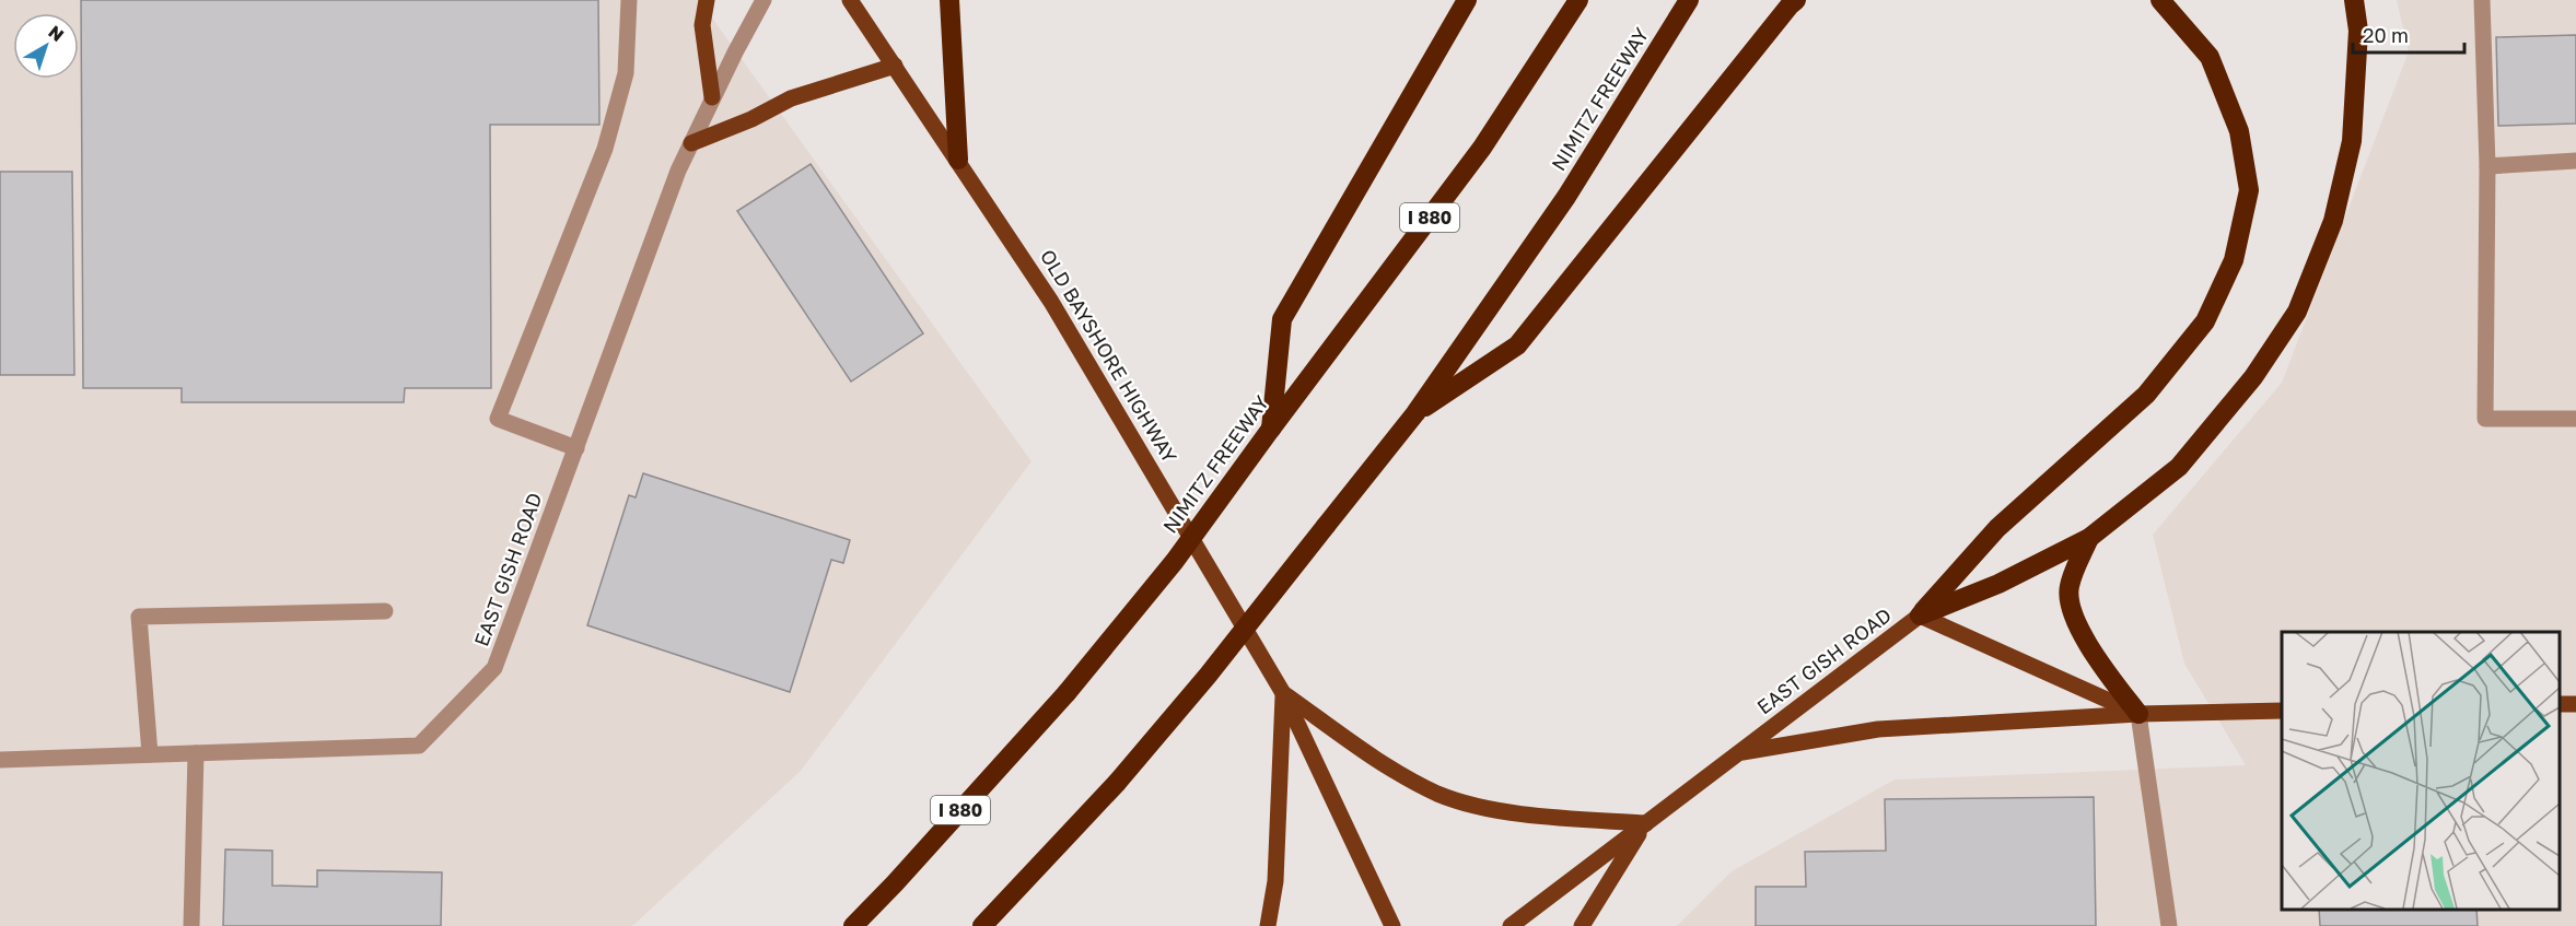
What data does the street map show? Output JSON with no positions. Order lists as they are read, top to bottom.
{
  "streets": {
    "highway": ["NIMITZ FREEWAY", "I 880"],
    "main road": ["OLD BAYSHORE HIGHWAY", "EAST GISH ROAD"]
  },
  "scale_bar": "20 m",
  "north": "top right"
}
